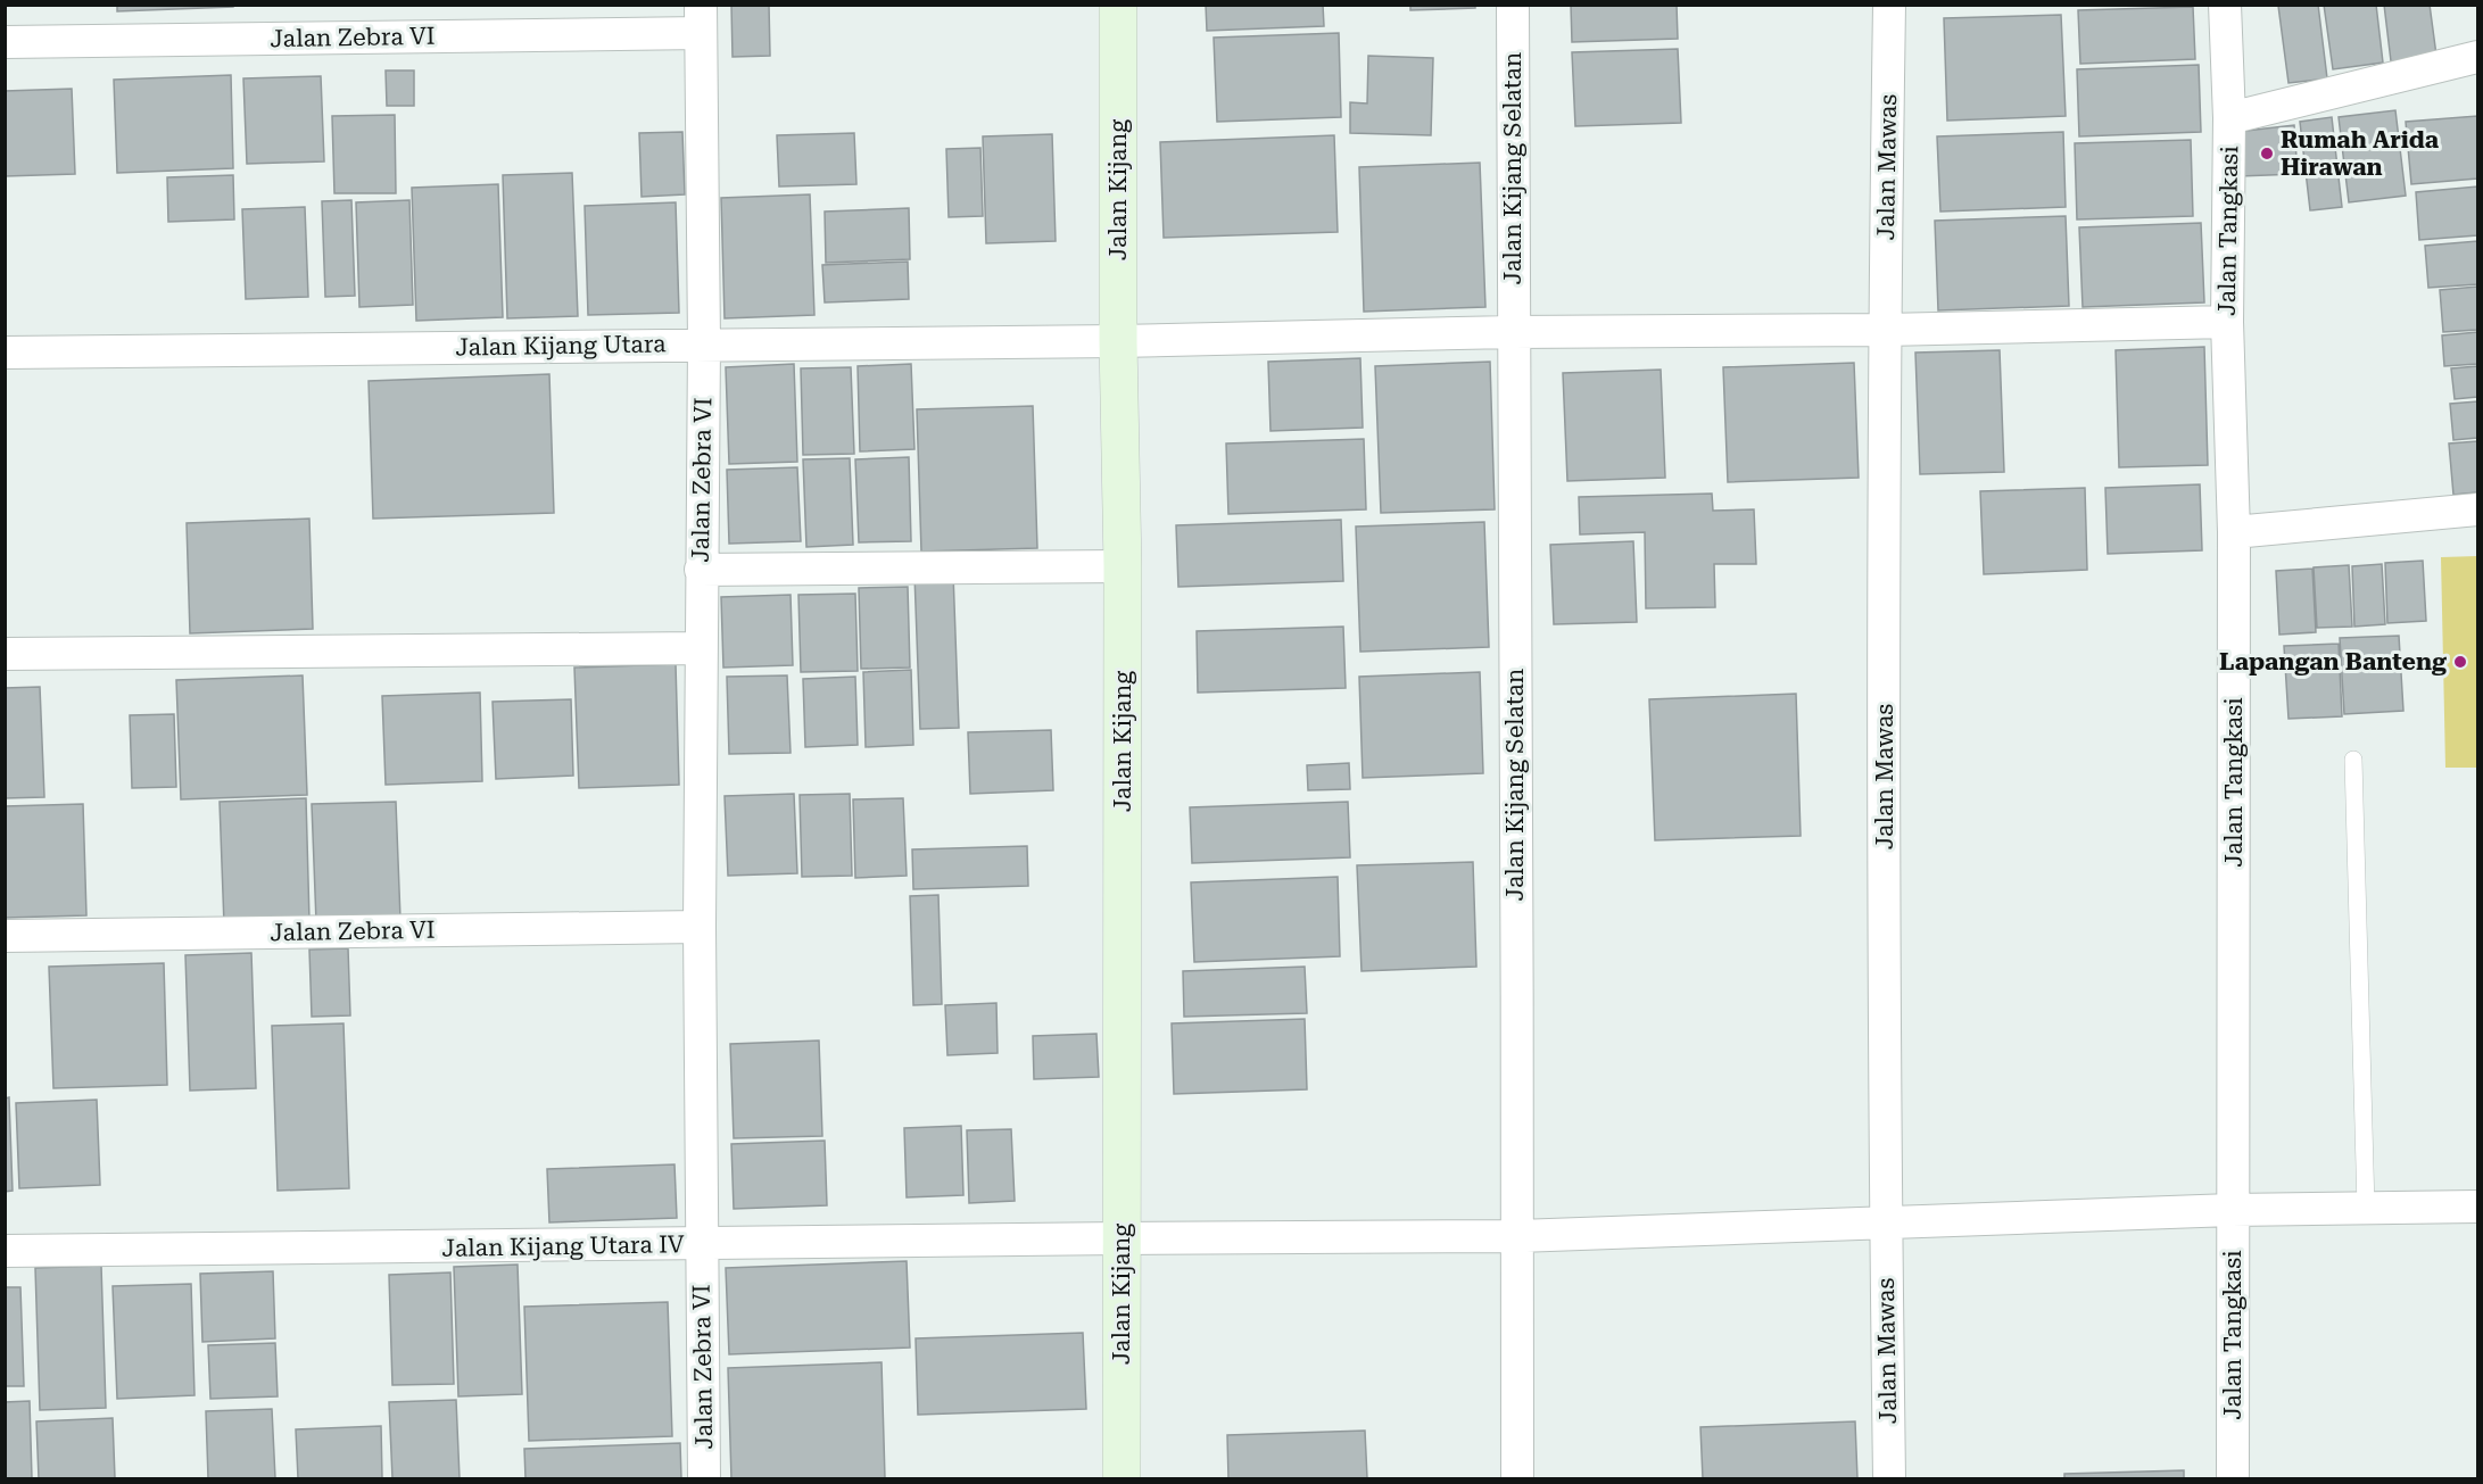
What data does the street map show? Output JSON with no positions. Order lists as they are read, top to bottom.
{
  "streets": {
    "street": [
      "Jalan Zebra VI",
      "Jalan Mawas",
      "Jalan Kijang Selatan",
      "Jalan Kijang",
      "Jalan Tangkasi",
      "Jalan Kijang Utara",
      "Jalan Kijang Utara IV"
    ]
  },
  "crossings": [
    ["Jalan Zebra VI", "Jalan Kijang Utara"],
    ["Jalan Zebra VI", "Jalan Kijang Utara IV"],
    ["Jalan Kijang", "Jalan Kijang Utara"],
    ["Jalan Kijang", "Jalan Kijang Utara IV"]
  ],
  "places": ["Rumah Arida Hirawan", "Lapangan Banteng"]
}
